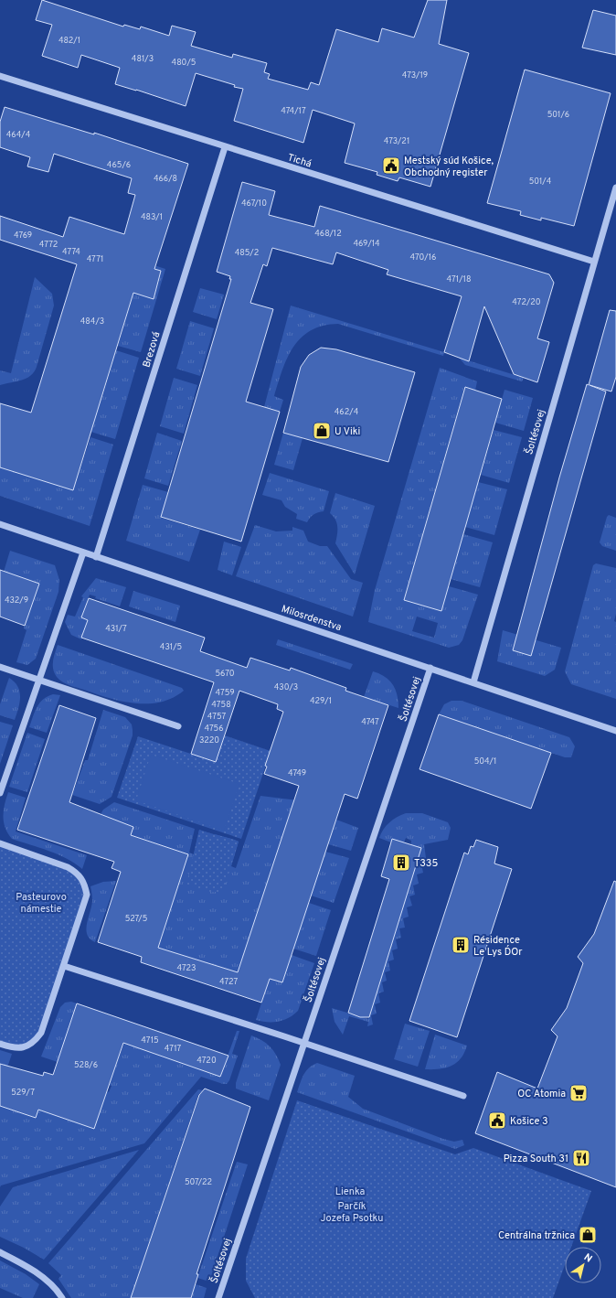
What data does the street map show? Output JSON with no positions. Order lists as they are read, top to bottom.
{
  "streets": {
    "street": [
      "Tichá",
      "Brezová",
      "Šoltésovej",
      "Milosrdenstva"
    ]
  },
  "crossings": [
    ["Tichá", "Brezová"],
    ["Tichá", "Šoltésovej"],
    ["Brezová", "Milosrdenstva"],
    ["Šoltésovej", "Milosrdenstva"]
  ],
  "parks": ["Pasteurovo námestie", "Lienka", "Parčík Jozefa Psotku"],
  "places": {
    "public building": ["Mestský súd Košice, Obchodný register", "Košice 3"],
    "shop": ["U Viki", "Centrálna tržnica"],
    "building": ["T335", "Résidence Le Lys D´Or"],
    "supermarket": ["OC Atomia"],
    "restaurant": ["Pizza South 31"]
  },
  "house_numbers": [
    "482/1",
    "481/3",
    "480/5",
    "473/19",
    "474/17",
    "501/6",
    "464/4",
    "473/21",
    "465/6",
    "466/8",
    "501/4",
    "467/10",
    "483/1",
    "468/12",
    "4769",
    "469/14",
    "4772",
    "4774",
    "485/2",
    "470/16",
    "4771",
    "471/18",
    "472/20",
    "484/3",
    "462/4",
    "432/9",
    "431/7",
    "431/5",
    "5670",
    "430/3",
    "4759",
    "429/1",
    "4758",
    "4757",
    "4747",
    "4756",
    "3220",
    "504/1",
    "4749",
    "527/5",
    "4723",
    "4727",
    "4715",
    "4717",
    "4720",
    "528/6",
    "529/7",
    "507/22"
  ],
  "north": "top right"
}
